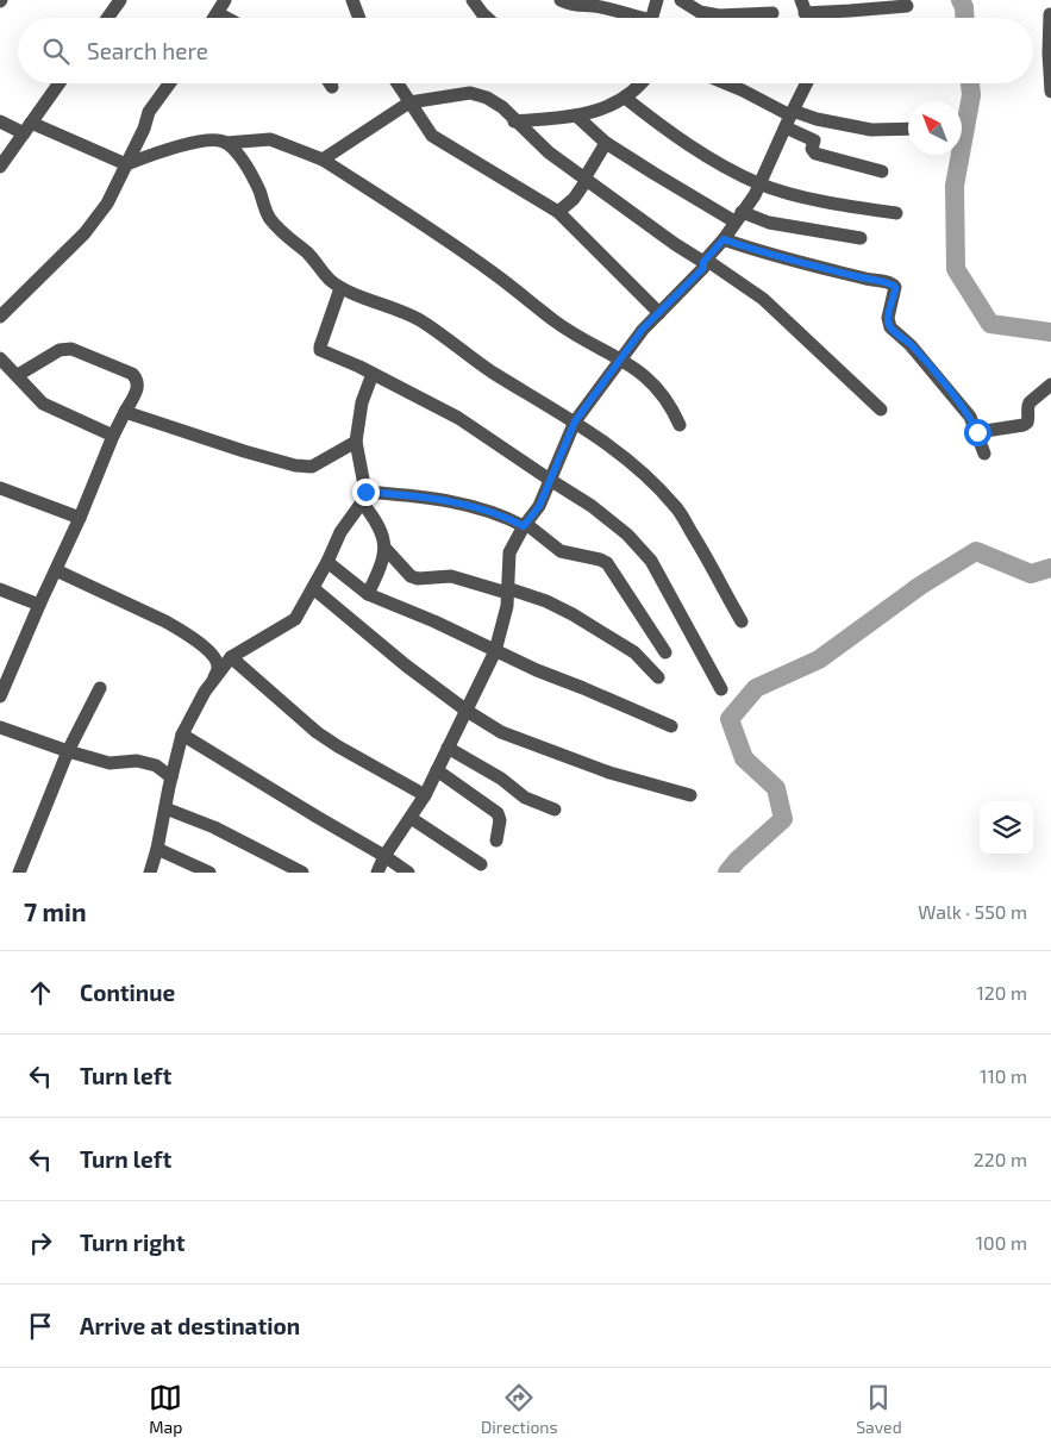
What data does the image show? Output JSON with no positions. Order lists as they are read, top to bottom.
{
  "north": "top left",
  "page": {
    "search": "Search here",
    "heading": ["7 min", "Walk · 550 m"],
    "list": [
      ["Continue", "120 m"],
      ["Turn left", "110 m"],
      ["Turn left", "220 m"],
      ["Turn right", "100 m"],
      "Arrive at destination"
    ],
    "nav": ["Map", "Directions", "Saved"]
  }
}
